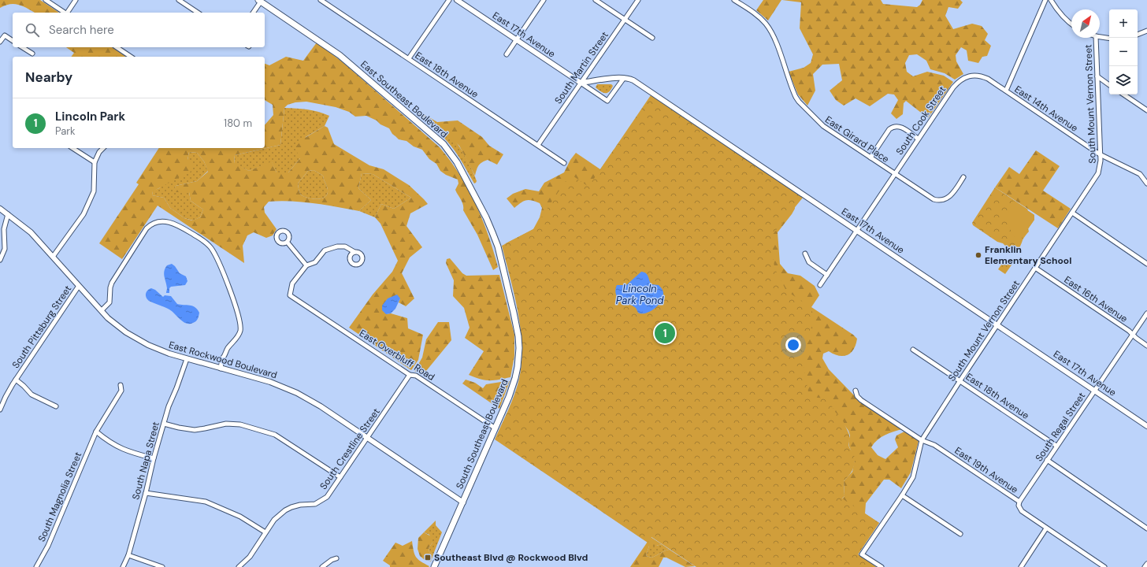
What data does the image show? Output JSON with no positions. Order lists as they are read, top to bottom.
{
  "streets": {
    "main road": ["East Southeast Boulevard", "South Southeast Boulevard"],
    "street": [
      "East 17th Avenue",
      "South Martin Street",
      "East 18th Avenue",
      "South Mount Vernon Street",
      "East 14th Avenue",
      "South Cook Street",
      "East Girard Place",
      "East 16th Avenue",
      "South Pittsburg Street",
      "East Overbluff Road",
      "East Rockwood Boulevard",
      "South Regal Street",
      "South Crestline Street",
      "South Napa Street",
      "East 19th Avenue",
      "South Magnolia Street"
    ]
  },
  "crossings": [
    ["East 17th Avenue", "South Martin Street"],
    ["East 17th Avenue", "South Mount Vernon Street"],
    ["East 17th Avenue", "South Cook Street"],
    ["East 17th Avenue", "South Regal Street"],
    ["South Martin Street", "East 18th Avenue"],
    ["East 18th Avenue", "South Mount Vernon Street"],
    ["East 18th Avenue", "South Regal Street"],
    ["East Southeast Boulevard", "South Southeast Boulevard"],
    ["South Mount Vernon Street", "East 14th Avenue"],
    ["South Mount Vernon Street", "East 16th Avenue"],
    ["South Mount Vernon Street", "East 19th Avenue"],
    ["East 14th Avenue", "South Cook Street"],
    ["South Cook Street", "East Girard Place"],
    ["East 16th Avenue", "South Regal Street"],
    ["South Pittsburg Street", "East Rockwood Boulevard"],
    ["East Overbluff Road", "South Southeast Boulevard"],
    ["East Overbluff Road", "South Crestline Street"],
    ["East Rockwood Boulevard", "South Southeast Boulevard"],
    ["East Rockwood Boulevard", "South Crestline Street"],
    ["East Rockwood Boulevard", "South Napa Street"],
    ["South Regal Street", "East 19th Avenue"]
  ],
  "water": ["Lincoln Park Pond"],
  "places": {
    "other": ["Franklin Elementary School"],
    "transit": ["Southeast Blvd @ Rockwood Blvd"]
  },
  "north": "top right",
  "page": {
    "map_buttons": ["+", "−"],
    "search": "Search here",
    "heading": "Nearby",
    "list": [
      {
        "mark": "1",
        "name": "Lincoln Park",
        "note": "Park",
        "value": "180 m"
      }
    ],
    "pins": "1"
  }
}
